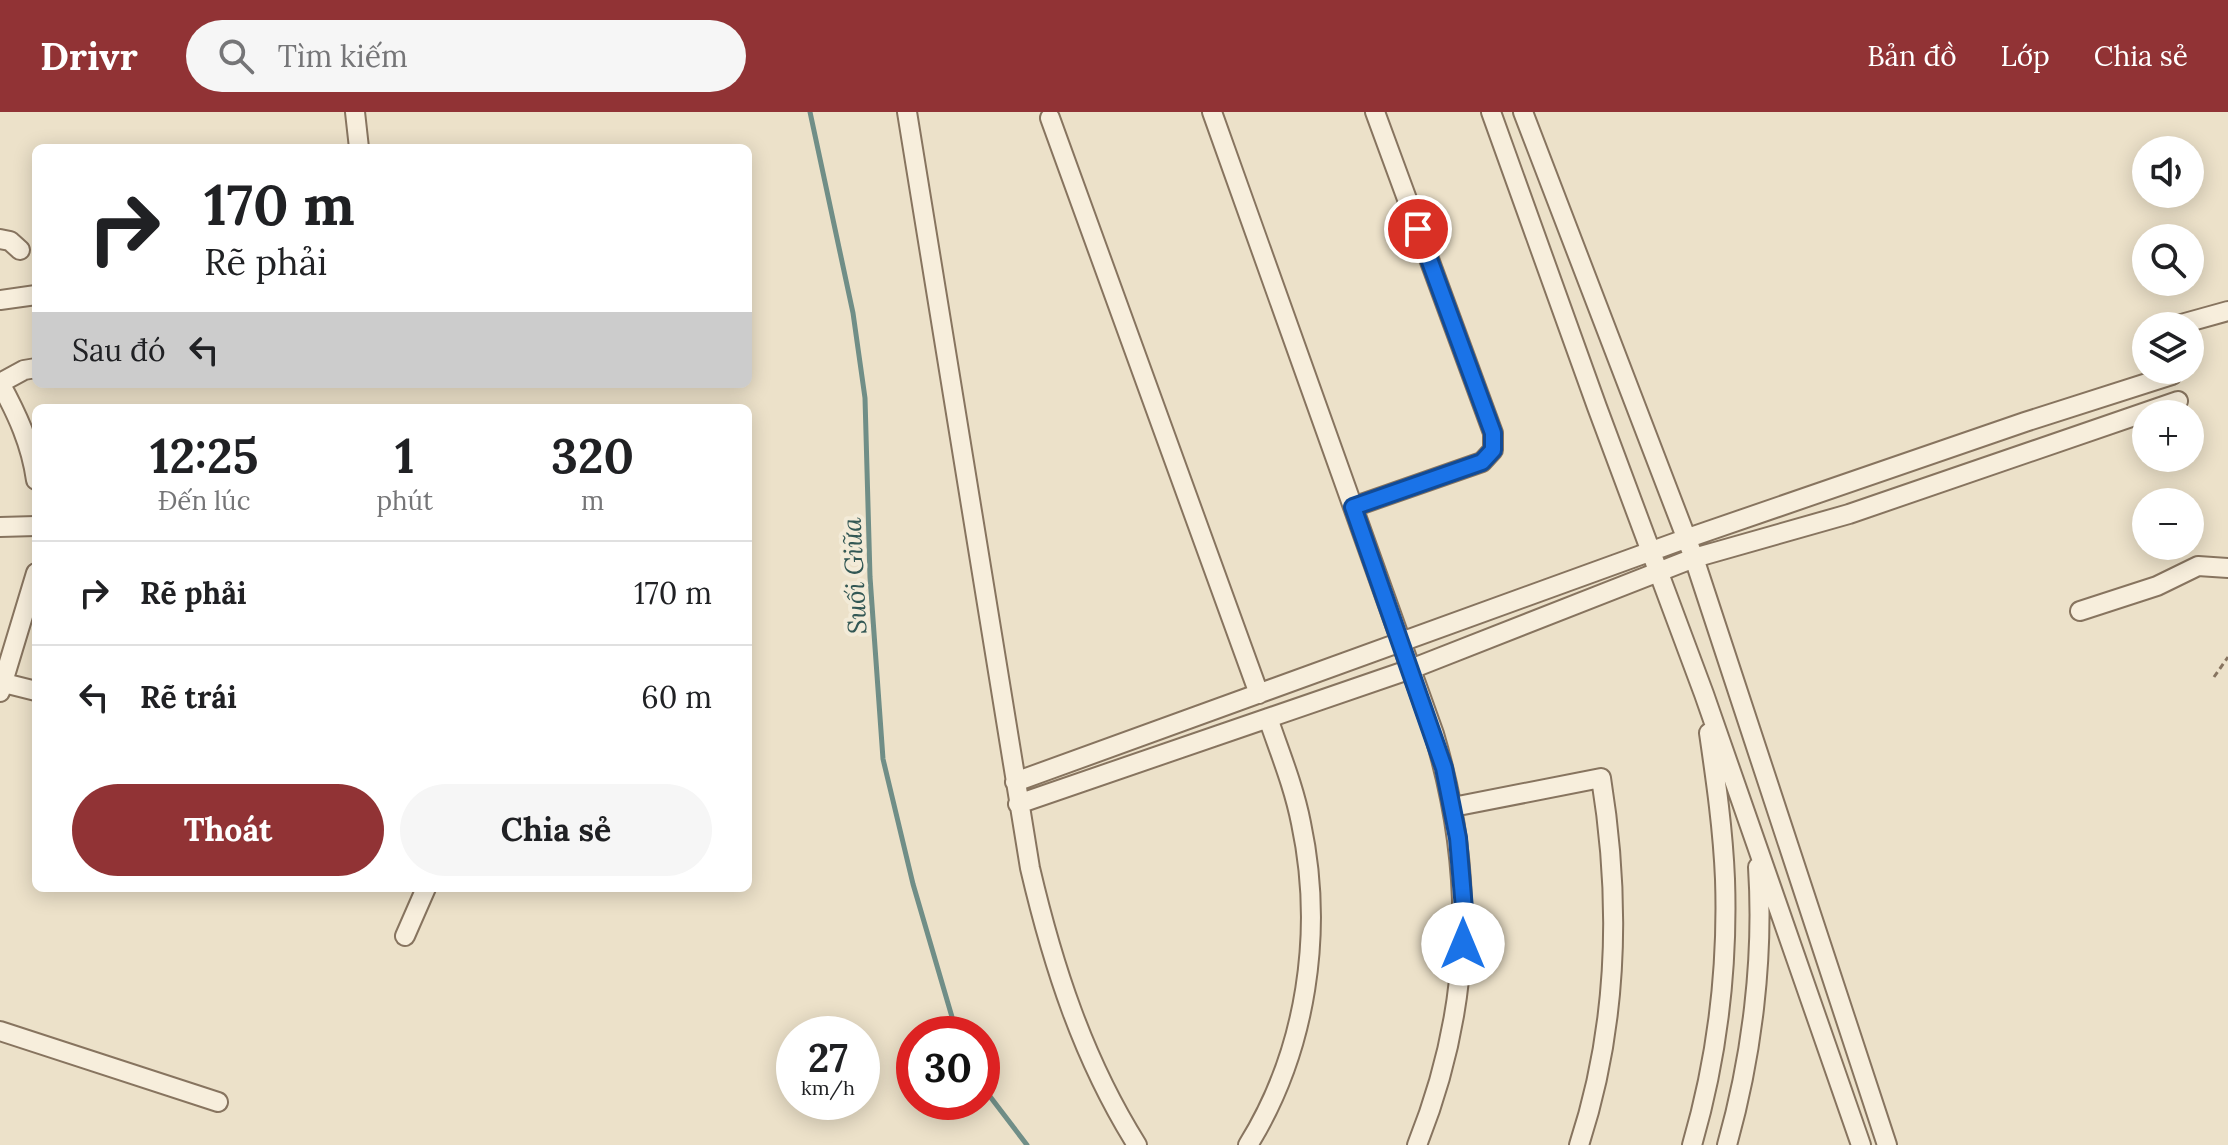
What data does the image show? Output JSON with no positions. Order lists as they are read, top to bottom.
{
  "water": ["Suối Giữa"],
  "page": {
    "header": "Drivr",
    "search": "Tìm kiếm",
    "nav": ["Bản đồ", "Lớp", "Chia sẻ"],
    "map_buttons": ["+", "−"],
    "turn": ["170 m", "Rẽ phải"],
    "then": "Sau đó",
    "eta": [
      "12:25",
      "Đến lúc",
      "1",
      "phút",
      "320",
      "m"
    ],
    "list": [
      {
        "name": "Rẽ phải",
        "value": "170 m"
      },
      {
        "name": "Rẽ trái",
        "value": "60 m"
      }
    ],
    "buttons": ["Thoát", "Chia sẻ"],
    "speed": "27 km/h",
    "limit": "30"
  }
}
